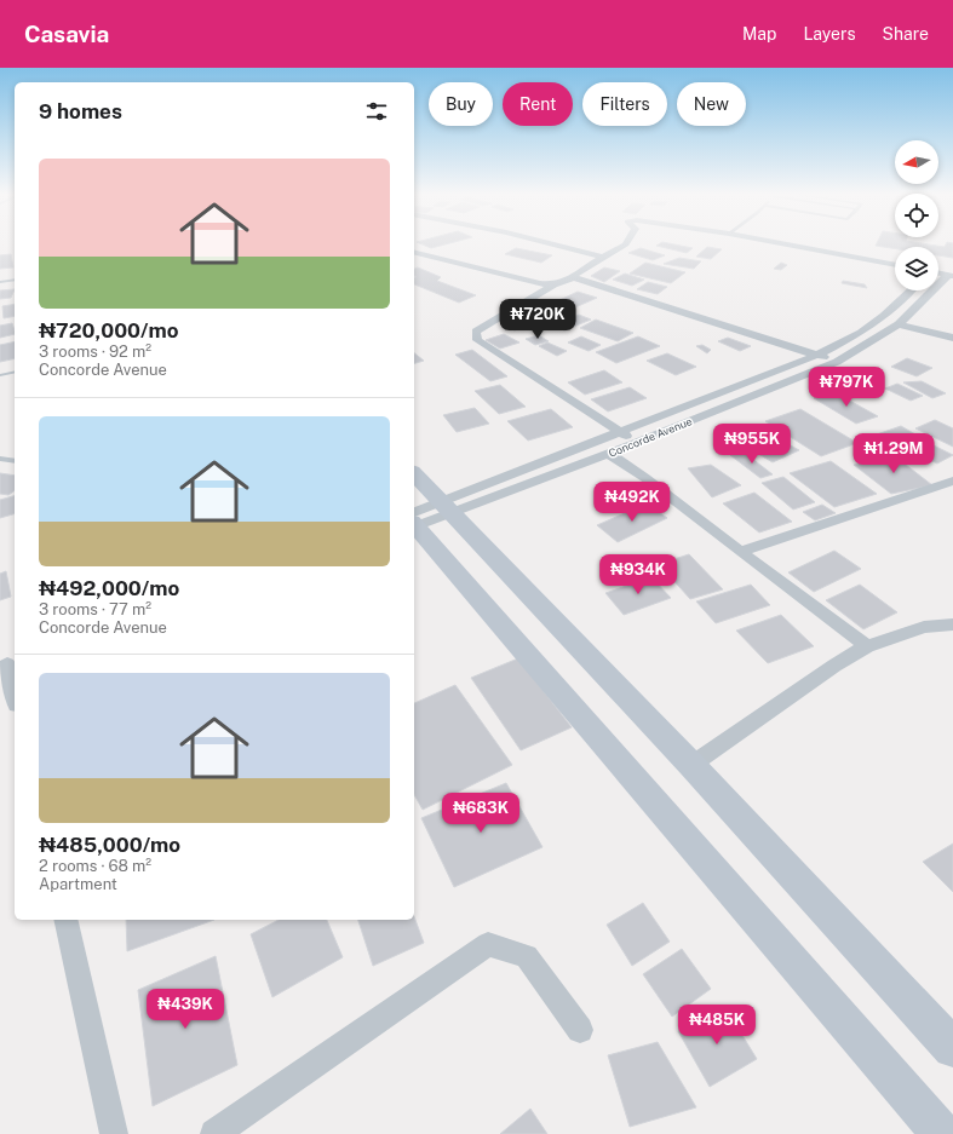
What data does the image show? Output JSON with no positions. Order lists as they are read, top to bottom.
{
  "streets": {
    "street": ["Concorde Avenue"]
  },
  "north": "left",
  "page": {
    "header": "Casavia",
    "nav": ["Map", "Layers", "Share"],
    "chip": [
      "Buy",
      "Rent",
      "Filters",
      "New"
    ],
    "heading": "9 homes",
    "list": [
      {
        "name": "₦720,000/mo",
        "note": "3 rooms · 92 m² · Concorde Avenue"
      },
      {
        "name": "₦492,000/mo",
        "note": "3 rooms · 77 m² · Concorde Avenue"
      },
      {
        "name": "₦485,000/mo",
        "note": "2 rooms · 68 m² · Apartment"
      }
    ],
    "price": [
      "₦720K",
      "₦797K",
      "₦955K",
      "₦1.29M",
      "₦492K",
      "₦934K",
      "₦683K",
      "₦439K",
      "₦485K"
    ]
  }
}
